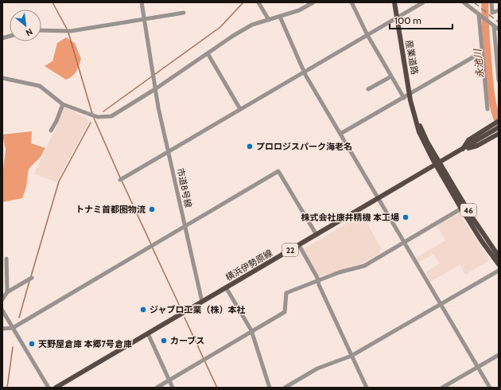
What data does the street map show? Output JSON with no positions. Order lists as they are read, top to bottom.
{
  "streets": {
    "main road": [
      "産業道路",
      "46",
      "22",
      "横浜伊勢原線"
    ],
    "street": ["市道8号線"]
  },
  "crossings": [
    ["産業道路", "46"],
    ["産業道路", "横浜伊勢原線"],
    ["市道8号線", "横浜伊勢原線"],
    ["46", "横浜伊勢原線"]
  ],
  "water": ["永池川"],
  "places": [
    "プロロジスパーク海老名",
    "トナミ首都圏物流",
    "株式会社康井精機 本工場",
    "ジャブロ工業（株）本社",
    "カーブス",
    "天野屋倉庫 本郷7号倉庫"
  ],
  "scale_bar": "100 m",
  "north": "bottom right"
}
